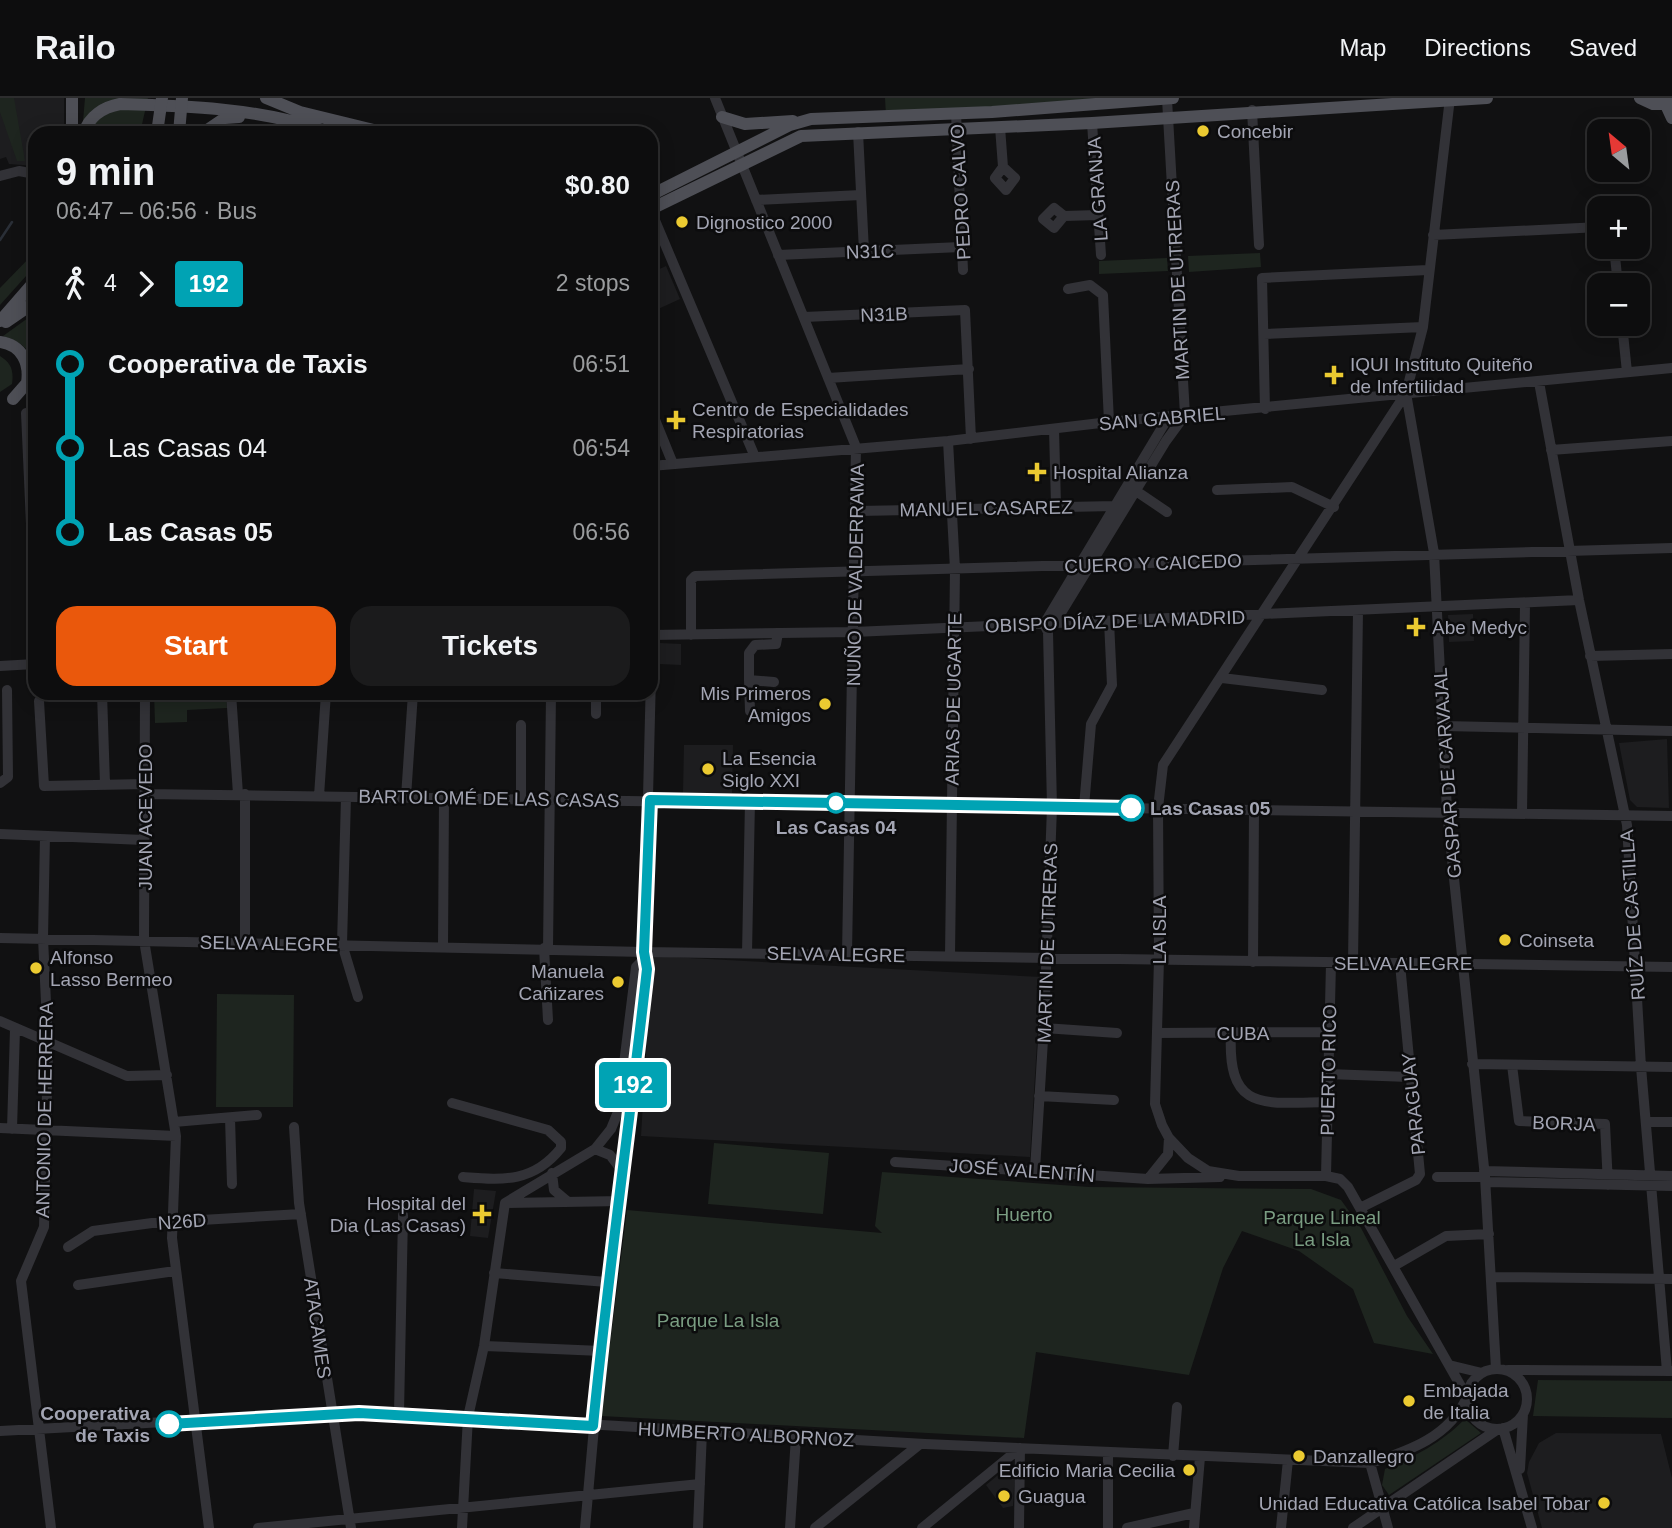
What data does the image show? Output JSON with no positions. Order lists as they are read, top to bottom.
{
  "streets": {
    "street": [
      "LA GRANJA",
      "PEDRO CALVO",
      "N31C",
      "MARTIN DE UTRERAS",
      "N31B",
      "SAN GABRIEL",
      "MANUEL CASAREZ",
      "CUERO Y CAICEDO",
      "NUÑO DE VALDERRAMA",
      "OBISPO DÍAZ DE LA MADRID",
      "ARIAS DE UGARTE",
      "GASPAR DE CARVAJAL",
      "BARTOLOMÉ DE LAS CASAS",
      "JUAN ACEVEDO",
      "RUÍZ DE CASTILLA",
      "LA ISLA",
      "SELVA ALEGRE",
      "CUBA",
      "PUERTO RICO",
      "PARAGUAY",
      "ANTONIO DE HERRERA",
      "BORJA",
      "JOSÉ VALENTÍN",
      "N26D",
      "ATACAMES",
      "HUMBERTO ALBORNOZ"
    ]
  },
  "crossings": [
    ["PEDRO CALVO", "N31C"],
    ["N31C", "NUÑO DE VALDERRAMA"],
    ["MARTIN DE UTRERAS", "SAN GABRIEL"],
    ["MARTIN DE UTRERAS", "OBISPO DÍAZ DE LA MADRID"],
    ["MARTIN DE UTRERAS", "BARTOLOMÉ DE LAS CASAS"],
    ["MARTIN DE UTRERAS", "SELVA ALEGRE"],
    ["MARTIN DE UTRERAS", "JOSÉ VALENTÍN"],
    ["N31B", "NUÑO DE VALDERRAMA"],
    ["SAN GABRIEL", "NUÑO DE VALDERRAMA"],
    ["SAN GABRIEL", "ARIAS DE UGARTE"],
    ["SAN GABRIEL", "GASPAR DE CARVAJAL"],
    ["SAN GABRIEL", "RUÍZ DE CASTILLA"],
    ["SAN GABRIEL", "LA ISLA"],
    ["MANUEL CASAREZ", "NUÑO DE VALDERRAMA"],
    ["MANUEL CASAREZ", "ARIAS DE UGARTE"],
    ["CUERO Y CAICEDO", "NUÑO DE VALDERRAMA"],
    ["CUERO Y CAICEDO", "OBISPO DÍAZ DE LA MADRID"],
    ["CUERO Y CAICEDO", "ARIAS DE UGARTE"],
    ["CUERO Y CAICEDO", "GASPAR DE CARVAJAL"],
    ["CUERO Y CAICEDO", "RUÍZ DE CASTILLA"],
    ["CUERO Y CAICEDO", "LA ISLA"],
    ["NUÑO DE VALDERRAMA", "OBISPO DÍAZ DE LA MADRID"],
    ["NUÑO DE VALDERRAMA", "BARTOLOMÉ DE LAS CASAS"],
    ["NUÑO DE VALDERRAMA", "SELVA ALEGRE"],
    ["OBISPO DÍAZ DE LA MADRID", "ARIAS DE UGARTE"],
    ["OBISPO DÍAZ DE LA MADRID", "GASPAR DE CARVAJAL"],
    ["OBISPO DÍAZ DE LA MADRID", "RUÍZ DE CASTILLA"],
    ["OBISPO DÍAZ DE LA MADRID", "LA ISLA"],
    ["ARIAS DE UGARTE", "BARTOLOMÉ DE LAS CASAS"],
    ["ARIAS DE UGARTE", "SELVA ALEGRE"],
    ["GASPAR DE CARVAJAL", "BARTOLOMÉ DE LAS CASAS"],
    ["GASPAR DE CARVAJAL", "LA ISLA"],
    ["GASPAR DE CARVAJAL", "SELVA ALEGRE"],
    ["GASPAR DE CARVAJAL", "HUMBERTO ALBORNOZ"],
    ["BARTOLOMÉ DE LAS CASAS", "JUAN ACEVEDO"],
    ["BARTOLOMÉ DE LAS CASAS", "RUÍZ DE CASTILLA"],
    ["BARTOLOMÉ DE LAS CASAS", "LA ISLA"],
    ["JUAN ACEVEDO", "SELVA ALEGRE"],
    ["JUAN ACEVEDO", "N26D"],
    ["JUAN ACEVEDO", "HUMBERTO ALBORNOZ"],
    ["RUÍZ DE CASTILLA", "SELVA ALEGRE"],
    ["LA ISLA", "SELVA ALEGRE"],
    ["LA ISLA", "CUBA"],
    ["LA ISLA", "PUERTO RICO"],
    ["LA ISLA", "JOSÉ VALENTÍN"],
    ["SELVA ALEGRE", "PUERTO RICO"],
    ["SELVA ALEGRE", "PARAGUAY"],
    ["SELVA ALEGRE", "ANTONIO DE HERRERA"],
    ["CUBA", "PUERTO RICO"],
    ["ANTONIO DE HERRERA", "HUMBERTO ALBORNOZ"],
    ["N26D", "ATACAMES"],
    ["ATACAMES", "HUMBERTO ALBORNOZ"]
  ],
  "parks": ["Huerto", "Parque Lineal La Isla", "Parque La Isla"],
  "places": {
    "other": [
      "Concebir",
      "Dignostico 2000",
      "Mis Primeros Amigos",
      "La Esencia Siglo XXI",
      "Las Casas 04",
      "Las Casas 05",
      "Coinseta",
      "Alfonso Lasso Bermeo",
      "Manuela Cañizares",
      "Embajada de Italia",
      "Cooperativa de Taxis",
      "Danzallegro",
      "Edificio Maria Cecilia",
      "Guagua",
      "Unidad Educativa Católica Isabel Tobar"
    ],
    "health": [
      "IQUI Instituto Quiteño de Infertilidad",
      "Centro de Especialidades Respiratorias",
      "Hospital Alianza",
      "Abe Medyc",
      "Hospital del Dia (Las Casas)"
    ]
  },
  "lines": ["bus line 192"],
  "north": "top left",
  "page": {
    "header": "Railo",
    "nav": ["Map", "Directions", "Saved"],
    "on_map": "192",
    "map_buttons": ["+", "−"],
    "heading": ["9 min", "06:47 – 06:56 · Bus", "$0.80"],
    "legs": ["4", "192", "2 stops"],
    "list": [
      {
        "name": "Cooperativa de Taxis",
        "value": "06:51"
      },
      {
        "name": "Las Casas 04",
        "value": "06:54"
      },
      {
        "name": "Las Casas 05",
        "value": "06:56"
      }
    ],
    "buttons": ["Start", "Tickets"]
  }
}
